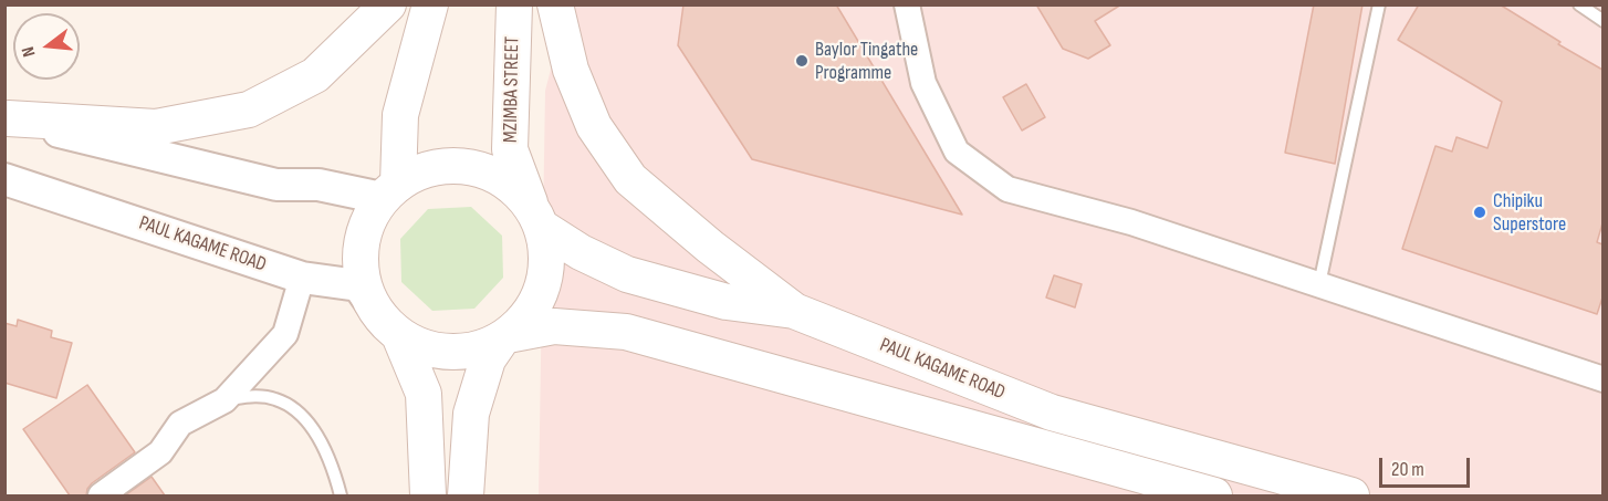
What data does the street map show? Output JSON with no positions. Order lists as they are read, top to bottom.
{
  "streets": {
    "main road": ["MZIMBA STREET", "PAUL KAGAME ROAD"]
  },
  "crossings": [
    ["MZIMBA STREET", "PAUL KAGAME ROAD"]
  ],
  "places": ["Baylor Tingathe Programme", "Chipiku Superstore"],
  "scale_bar": "20 m",
  "north": "left"
}
